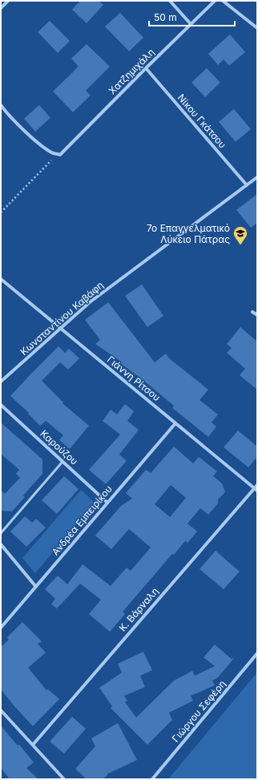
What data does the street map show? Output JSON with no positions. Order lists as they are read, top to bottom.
{
  "streets": {
    "street": [
      "Χατζημιχάλη",
      "Νίκου Γκάτσου",
      "Κωνσταντίνου Καβάφη",
      "Γιάννη Ρίτσου",
      "Καρούζου",
      "Ανδρέα Εμπειρίκου",
      "Κ. Βάρναλη",
      "Γιώργου Σεφέρη"
    ]
  },
  "crossings": [
    ["Χατζημιχάλη", "Νίκου Γκάτσου"],
    ["Νίκου Γκάτσου", "Κωνσταντίνου Καβάφη"],
    ["Κωνσταντίνου Καβάφη", "Γιάννη Ρίτσου"],
    ["Γιάννη Ρίτσου", "Ανδρέα Εμπειρίκου"],
    ["Γιάννη Ρίτσου", "Κ. Βάρναλη"],
    ["Καρούζου", "Ανδρέα Εμπειρίκου"]
  ],
  "places": {
    "school or university": ["7ο Επαγγελματικό Λύκειο Πάτρας"]
  },
  "scale_bar": "50 m"
}
